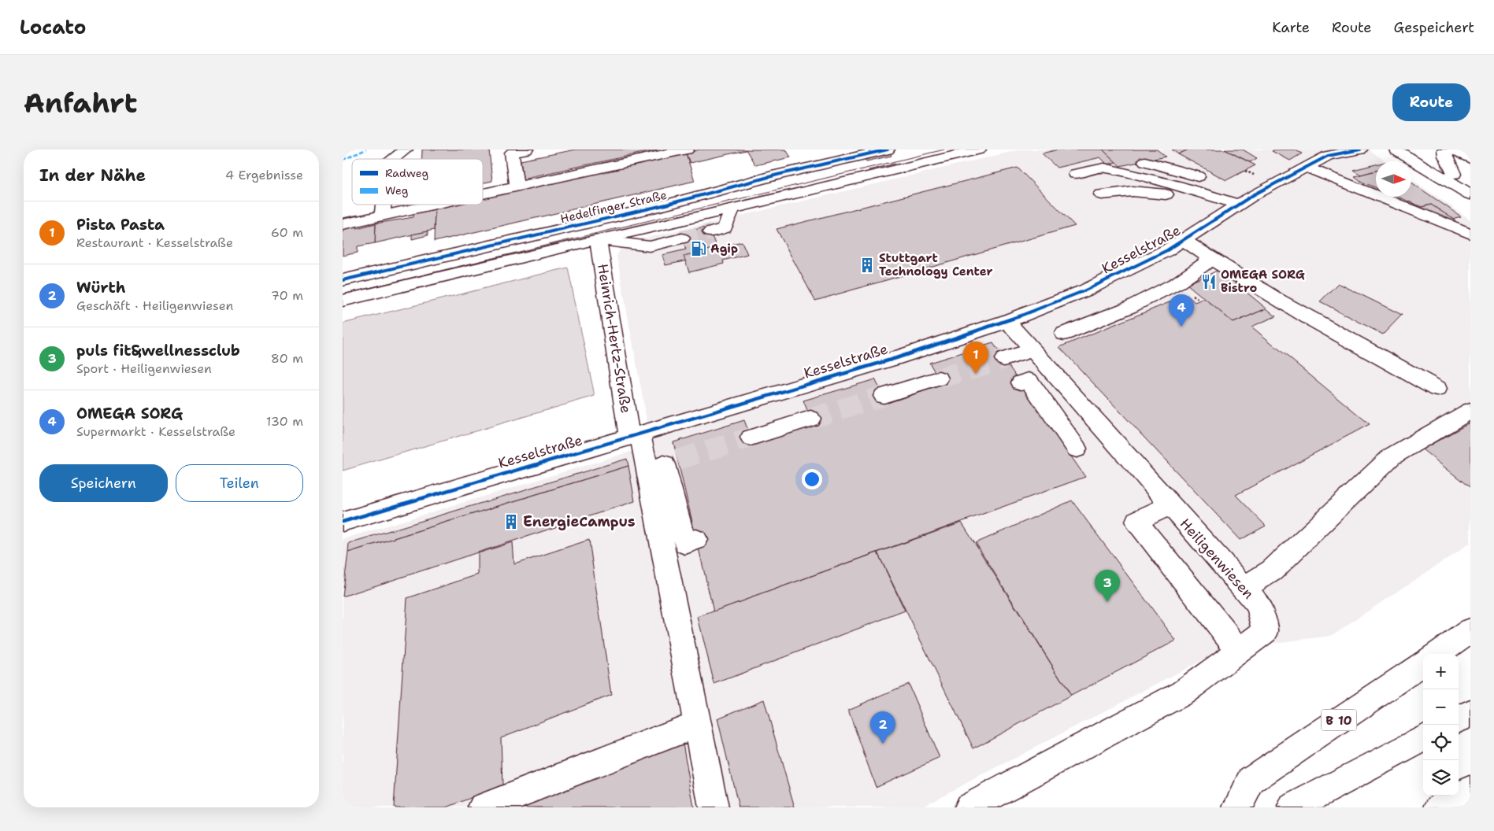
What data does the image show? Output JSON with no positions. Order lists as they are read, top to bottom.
{
  "streets": {
    "main road": [
      "Hedelfinger Straße",
      "Kesselstraße",
      "Heinrich-Hertz-Straße",
      "Heiligenwiesen",
      "B 10"
    ]
  },
  "crossings": [
    ["Kesselstraße", "Heinrich-Hertz-Straße"],
    ["Kesselstraße", "Heiligenwiesen"]
  ],
  "places": {
    "fuel station": ["Agip"],
    "building": ["Stuttgart Technology Center", "EnergieCampus"],
    "restaurant": ["OMEGA SORG Bistro"]
  },
  "legend": ["Radweg", "Weg"],
  "north": "right",
  "page": {
    "header": "Locato",
    "nav": ["Karte", "Route", "Gespeichert"],
    "buttons": [
      "Route",
      ["Speichern", "Teilen"]
    ],
    "title": "Anfahrt",
    "heading": ["In der Nähe", "4 Ergebnisse"],
    "list": [
      {
        "mark": "1",
        "name": "Pista Pasta",
        "note": "Restaurant · Kesselstraße",
        "value": "60 m"
      },
      {
        "mark": "2",
        "name": "Würth",
        "note": "Geschäft · Heiligenwiesen",
        "value": "70 m"
      },
      {
        "mark": "3",
        "name": "puls fit&wellnessclub",
        "note": "Sport · Heiligenwiesen",
        "value": "80 m"
      },
      {
        "mark": "4",
        "name": "OMEGA SORG",
        "note": "Supermarkt · Kesselstraße",
        "value": "130 m"
      }
    ],
    "pins": [
      "4",
      "1",
      "3",
      "2"
    ],
    "map_buttons": ["+", "−"]
  }
}
